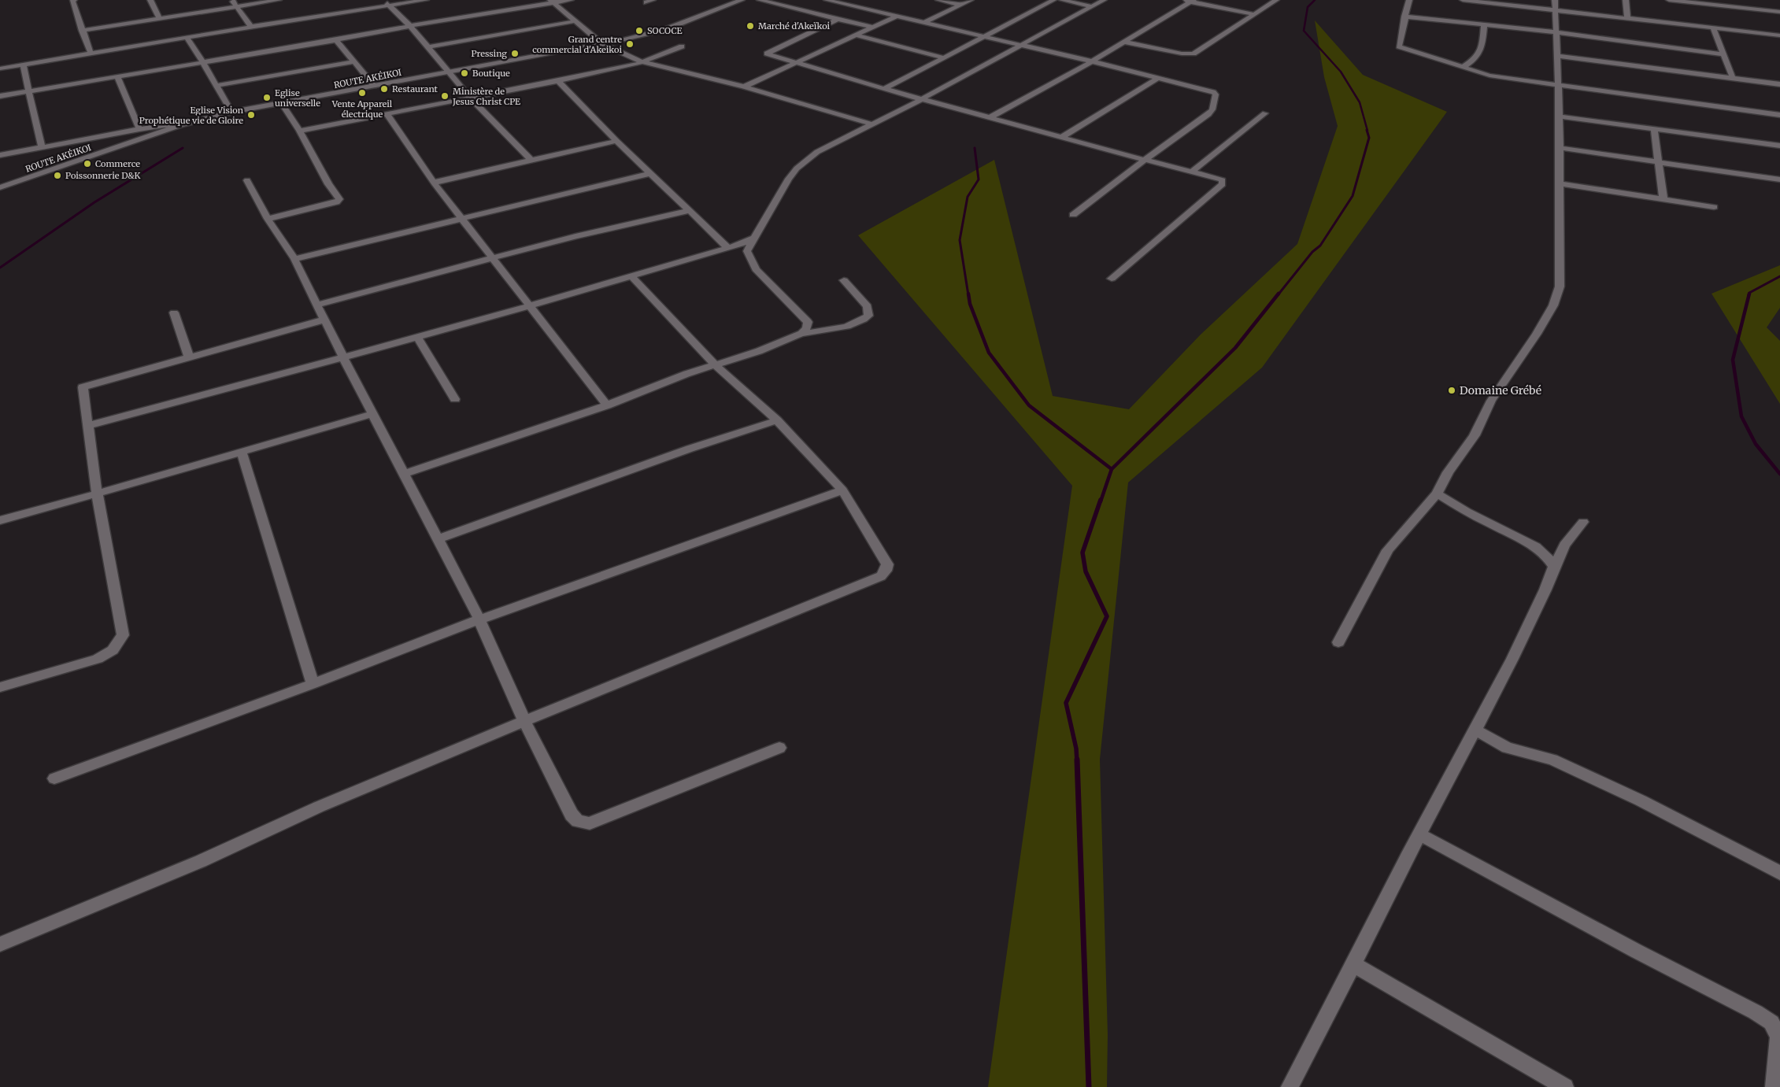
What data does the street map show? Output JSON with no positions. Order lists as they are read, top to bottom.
{
  "streets": {
    "street": ["ROUTE AKÉIKOI"]
  },
  "places": [
    "Marché d'Akeïkoi",
    "SOCOCE",
    "Grand centre commercial d'Akeikoi",
    "Pressing",
    "Boutique",
    "Restaurant",
    "Vente Appareil électrique",
    "Ministère de Jesus Christ CPE",
    "Eglise universelle",
    "Eglise Vision Prophétique vie de Gloire",
    "Commerce",
    "Poissonnerie D&K",
    "Domaine Grébé"
  ]
}
